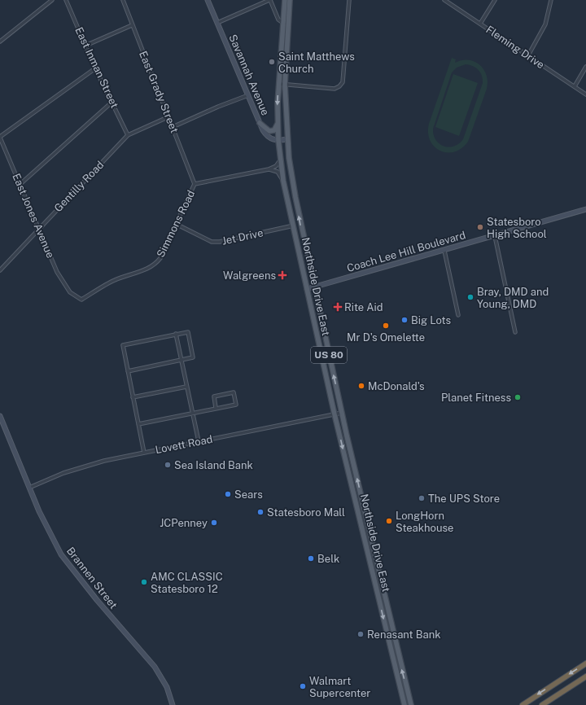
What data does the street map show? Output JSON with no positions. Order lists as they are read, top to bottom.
{
  "streets": {
    "main road": ["Northside Drive East", "US 80"],
    "street": [
      "Fleming Drive",
      "East Inman Street",
      "Savannah Avenue",
      "East Grady Street",
      "Gentilly Road",
      "East Jones Avenue",
      "Simmons Road",
      "Jet Drive",
      "Coach Lee Hill Boulevard",
      "Lovett Road",
      "Brannen Street"
    ]
  },
  "crossings": [
    ["East Inman Street", "Gentilly Road"],
    ["Savannah Avenue", "Northside Drive East"],
    ["East Grady Street", "Gentilly Road"],
    ["East Grady Street", "Simmons Road"],
    ["Gentilly Road", "East Jones Avenue"],
    ["East Jones Avenue", "Simmons Road"],
    ["Simmons Road", "Jet Drive"],
    ["Jet Drive", "Northside Drive East"],
    ["Coach Lee Hill Boulevard", "Northside Drive East"],
    ["Northside Drive East", "Lovett Road"],
    ["Lovett Road", "Brannen Street"]
  ],
  "places": {
    "other": [
      "Saint Matthews Church",
      "Statesboro High School",
      "Bray, DMD and Young, DMD",
      "Big Lots",
      "Mr D's Omelette",
      "McDonald's",
      "Planet Fitness",
      "Sea Island Bank",
      "Sears",
      "The UPS Store",
      "Statesboro Mall",
      "LongHorn Steakhouse",
      "JCPenney",
      "Belk",
      "AMC CLASSIC Statesboro 12",
      "Renasant Bank",
      "Walmart Supercenter"
    ],
    "health": ["Walgreens", "Rite Aid"]
  }
}
